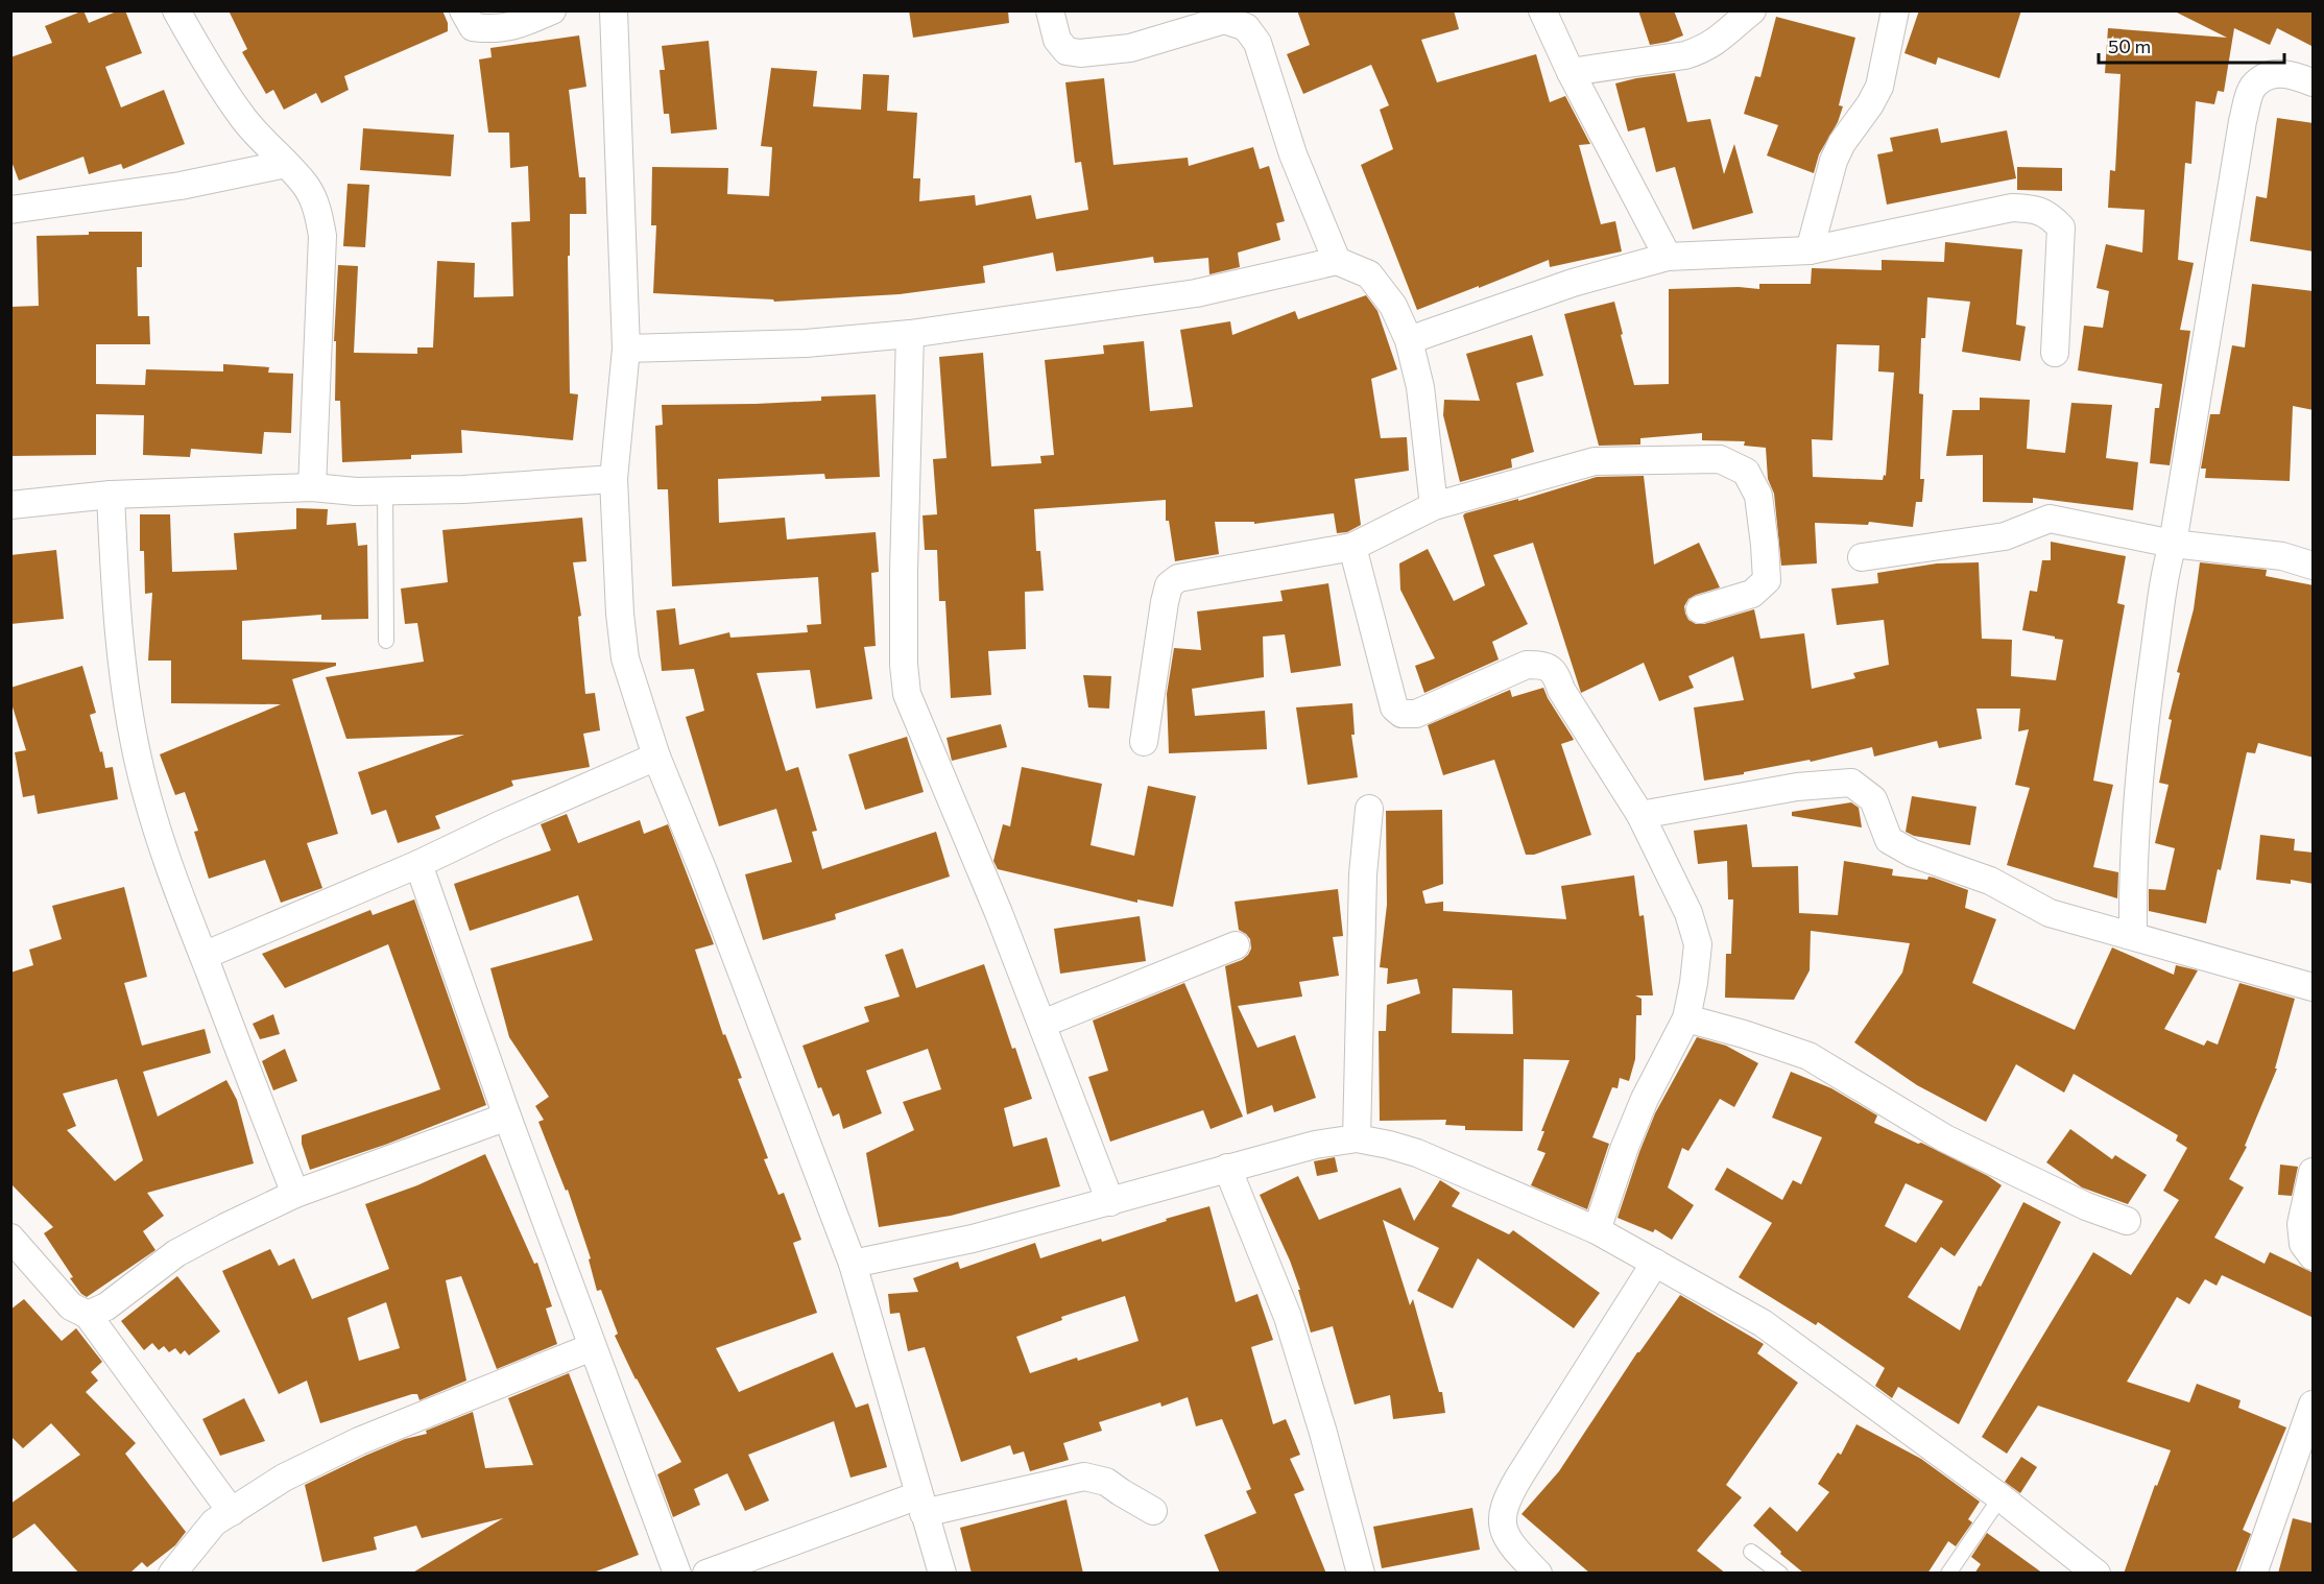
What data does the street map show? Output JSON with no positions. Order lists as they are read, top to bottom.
{
  "scale_bar": "50 m"
}
